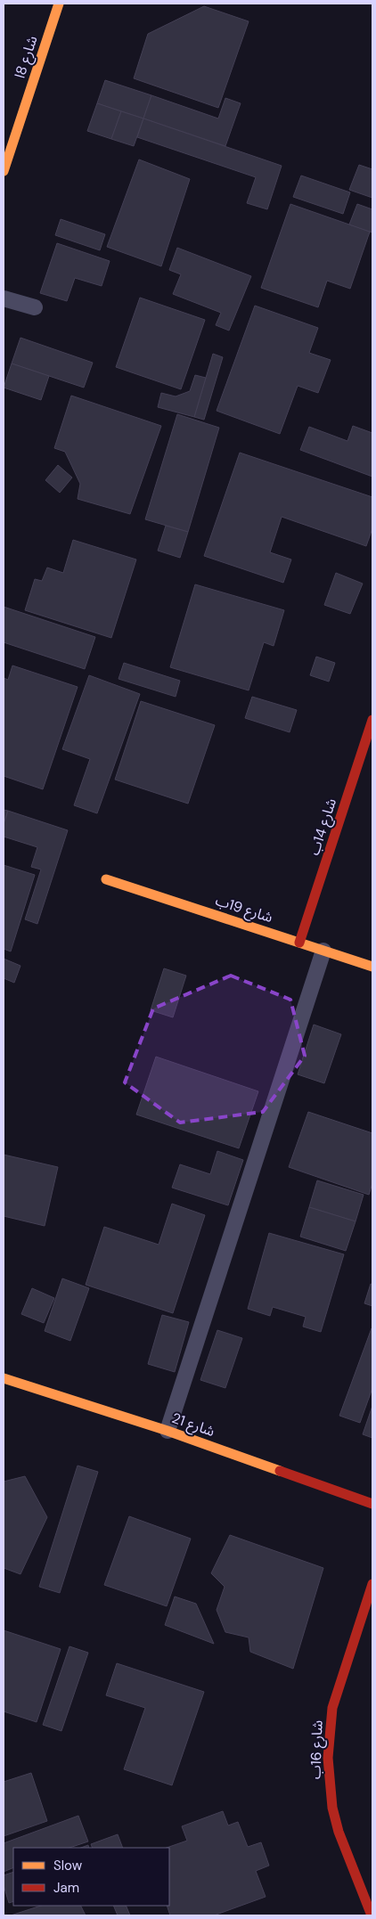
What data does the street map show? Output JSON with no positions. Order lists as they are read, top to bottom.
{
  "streets": {
    "street": [
      "شارع 8ا",
      "شارع 14ب",
      "شارع 19ب",
      "شارع 21",
      "شارع 16ب"
    ]
  },
  "crossings": [
    ["شارع 14ب", "شارع 19ب"]
  ],
  "legend": ["Slow", "Jam"]
}
